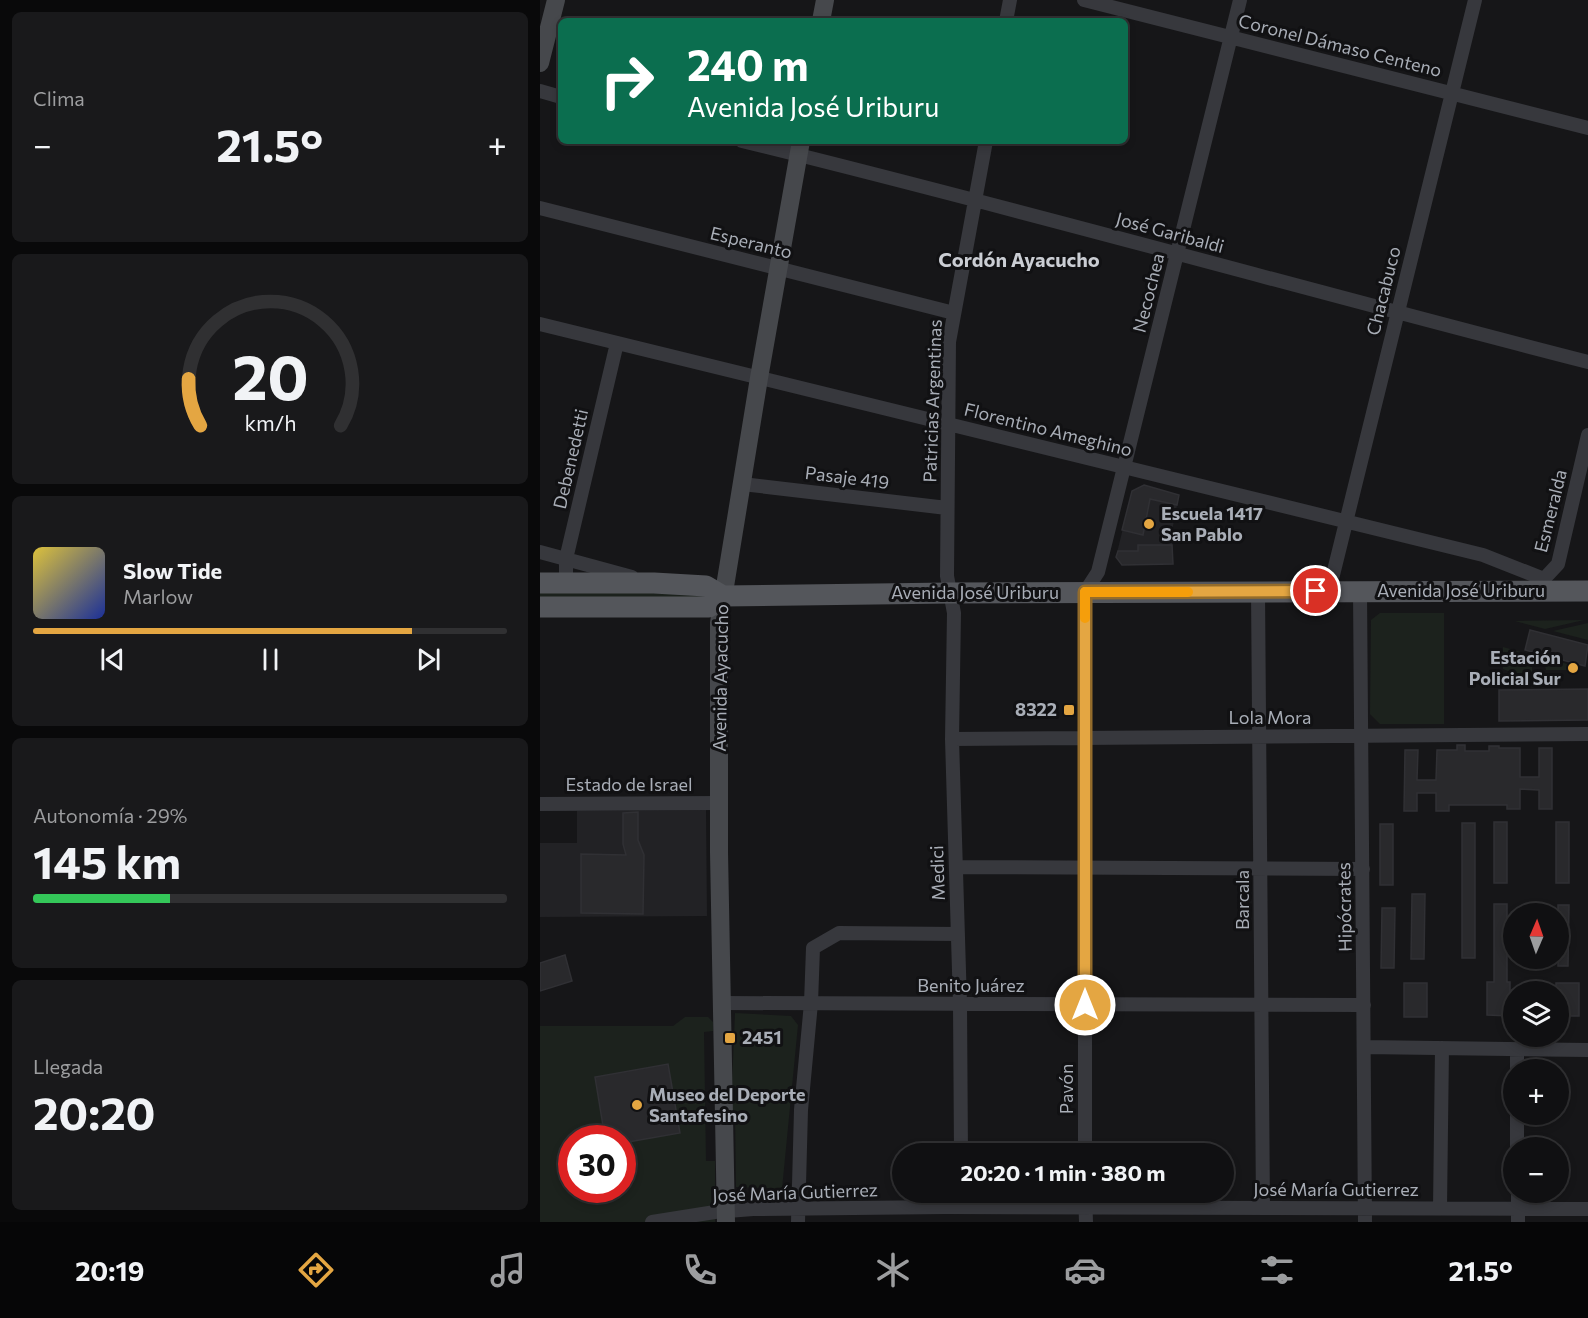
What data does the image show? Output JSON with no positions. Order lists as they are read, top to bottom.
{
  "streets": {
    "main road": ["Avenida José Uriburu", "Avenida Ayacucho"],
    "street": [
      "Coronel Dámaso Centeno",
      "José Garibaldi",
      "Esperanto",
      "Chacabuco",
      "Necochea",
      "Patricias Argentinas",
      "Florentino Ameghino",
      "Debenedetti",
      "Pasaje 419",
      "Esmeralda",
      "Lola Mora",
      "Estado de Israel",
      "Medici",
      "Barcala",
      "Hipócrates",
      "Benito Juárez",
      "Pavón",
      "José María Gutierrez"
    ]
  },
  "crossings": [
    ["Coronel Dámaso Centeno", "Chacabuco"],
    ["Coronel Dámaso Centeno", "Necochea"],
    ["José Garibaldi", "Chacabuco"],
    ["José Garibaldi", "Necochea"],
    ["José Garibaldi", "Patricias Argentinas"],
    ["José Garibaldi", "Avenida Ayacucho"],
    ["Esperanto", "Patricias Argentinas"],
    ["Esperanto", "Avenida Ayacucho"],
    ["Chacabuco", "Florentino Ameghino"],
    ["Chacabuco", "Avenida José Uriburu"],
    ["Necochea", "Florentino Ameghino"],
    ["Necochea", "Avenida José Uriburu"],
    ["Necochea", "Pavón"],
    ["Patricias Argentinas", "Florentino Ameghino"],
    ["Patricias Argentinas", "Pasaje 419"],
    ["Patricias Argentinas", "Avenida José Uriburu"],
    ["Patricias Argentinas", "Medici"],
    ["Florentino Ameghino", "Debenedetti"],
    ["Florentino Ameghino", "Esmeralda"],
    ["Florentino Ameghino", "Avenida José Uriburu"],
    ["Florentino Ameghino", "Avenida Ayacucho"],
    ["Debenedetti", "Avenida José Uriburu"],
    ["Pasaje 419", "Avenida Ayacucho"],
    ["Esmeralda", "Avenida José Uriburu"],
    ["Avenida José Uriburu", "Avenida Ayacucho"],
    ["Avenida José Uriburu", "Medici"],
    ["Avenida José Uriburu", "Barcala"],
    ["Avenida José Uriburu", "Hipócrates"],
    ["Avenida José Uriburu", "Pavón"],
    ["Avenida Ayacucho", "Estado de Israel"],
    ["Avenida Ayacucho", "Benito Juárez"],
    ["Avenida Ayacucho", "José María Gutierrez"],
    ["Lola Mora", "Medici"],
    ["Lola Mora", "Barcala"],
    ["Lola Mora", "Hipócrates"],
    ["Lola Mora", "Pavón"],
    ["Medici", "Benito Juárez"],
    ["Barcala", "Benito Juárez"],
    ["Barcala", "José María Gutierrez"],
    ["Hipócrates", "Benito Juárez"],
    ["Hipócrates", "José María Gutierrez"],
    ["Benito Juárez", "Pavón"]
  ],
  "districts": ["Cordón Ayacucho"],
  "places": {
    "other": ["Escuela 1417 San Pablo", "Estación Policial Sur", "Museo del Deporte Santafesino"],
    "transit": ["8322", "2451"]
  },
  "north": "top",
  "page": {
    "tile": [
      "Clima",
      ["Autonomía · 29%", "145 km"],
      ["Llegada", "20:20"]
    ],
    "turn": ["240 m", "Avenida José Uriburu"],
    "heat": ["−", "21.5°", "+"],
    "song": ["Slow Tide", "Marlow"],
    "map_buttons": ["+", "−"],
    "limit": "30",
    "trip": "20:20 · 1 min · 380 m",
    "tabs": ["20:19", "21.5°"],
    "gauge": ["20", "km/h"]
  }
}
